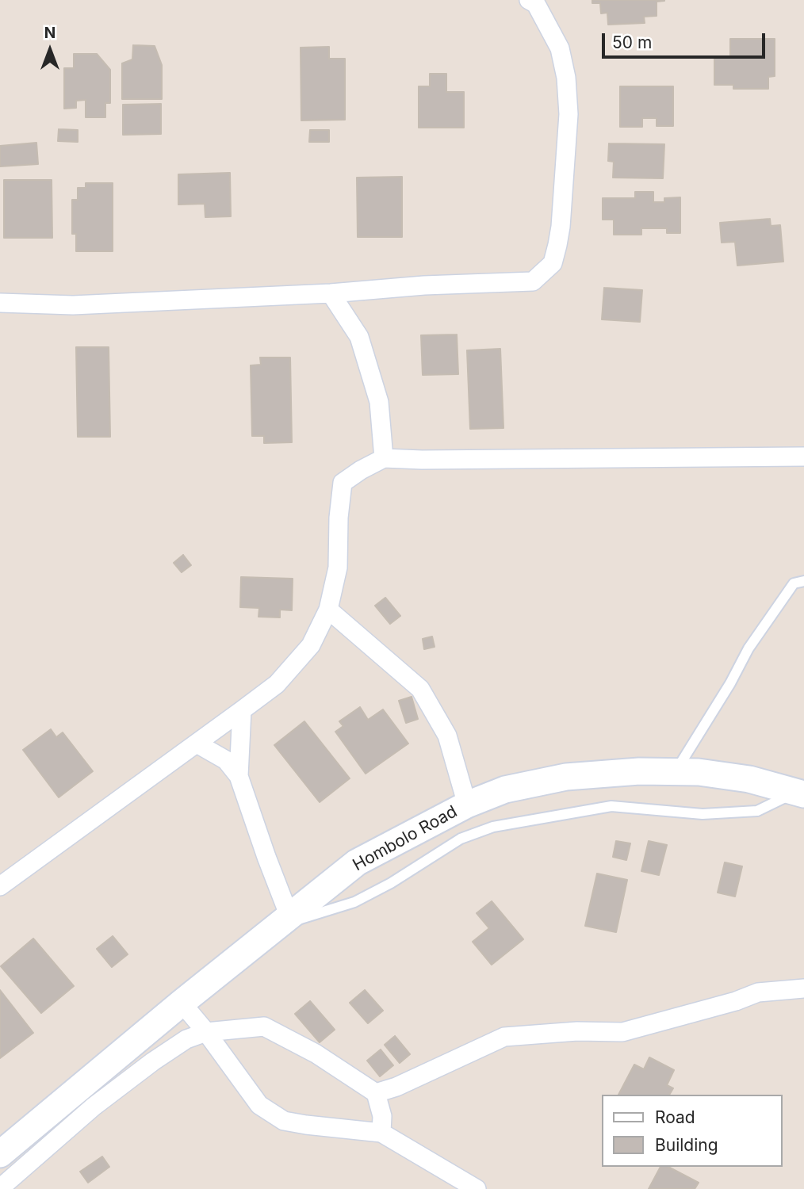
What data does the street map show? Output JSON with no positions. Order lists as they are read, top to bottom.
{
  "streets": {
    "street": ["Hombolo Road"]
  },
  "legend": ["Road", "Building"],
  "scale_bar": "50 m",
  "north": "top"
}
